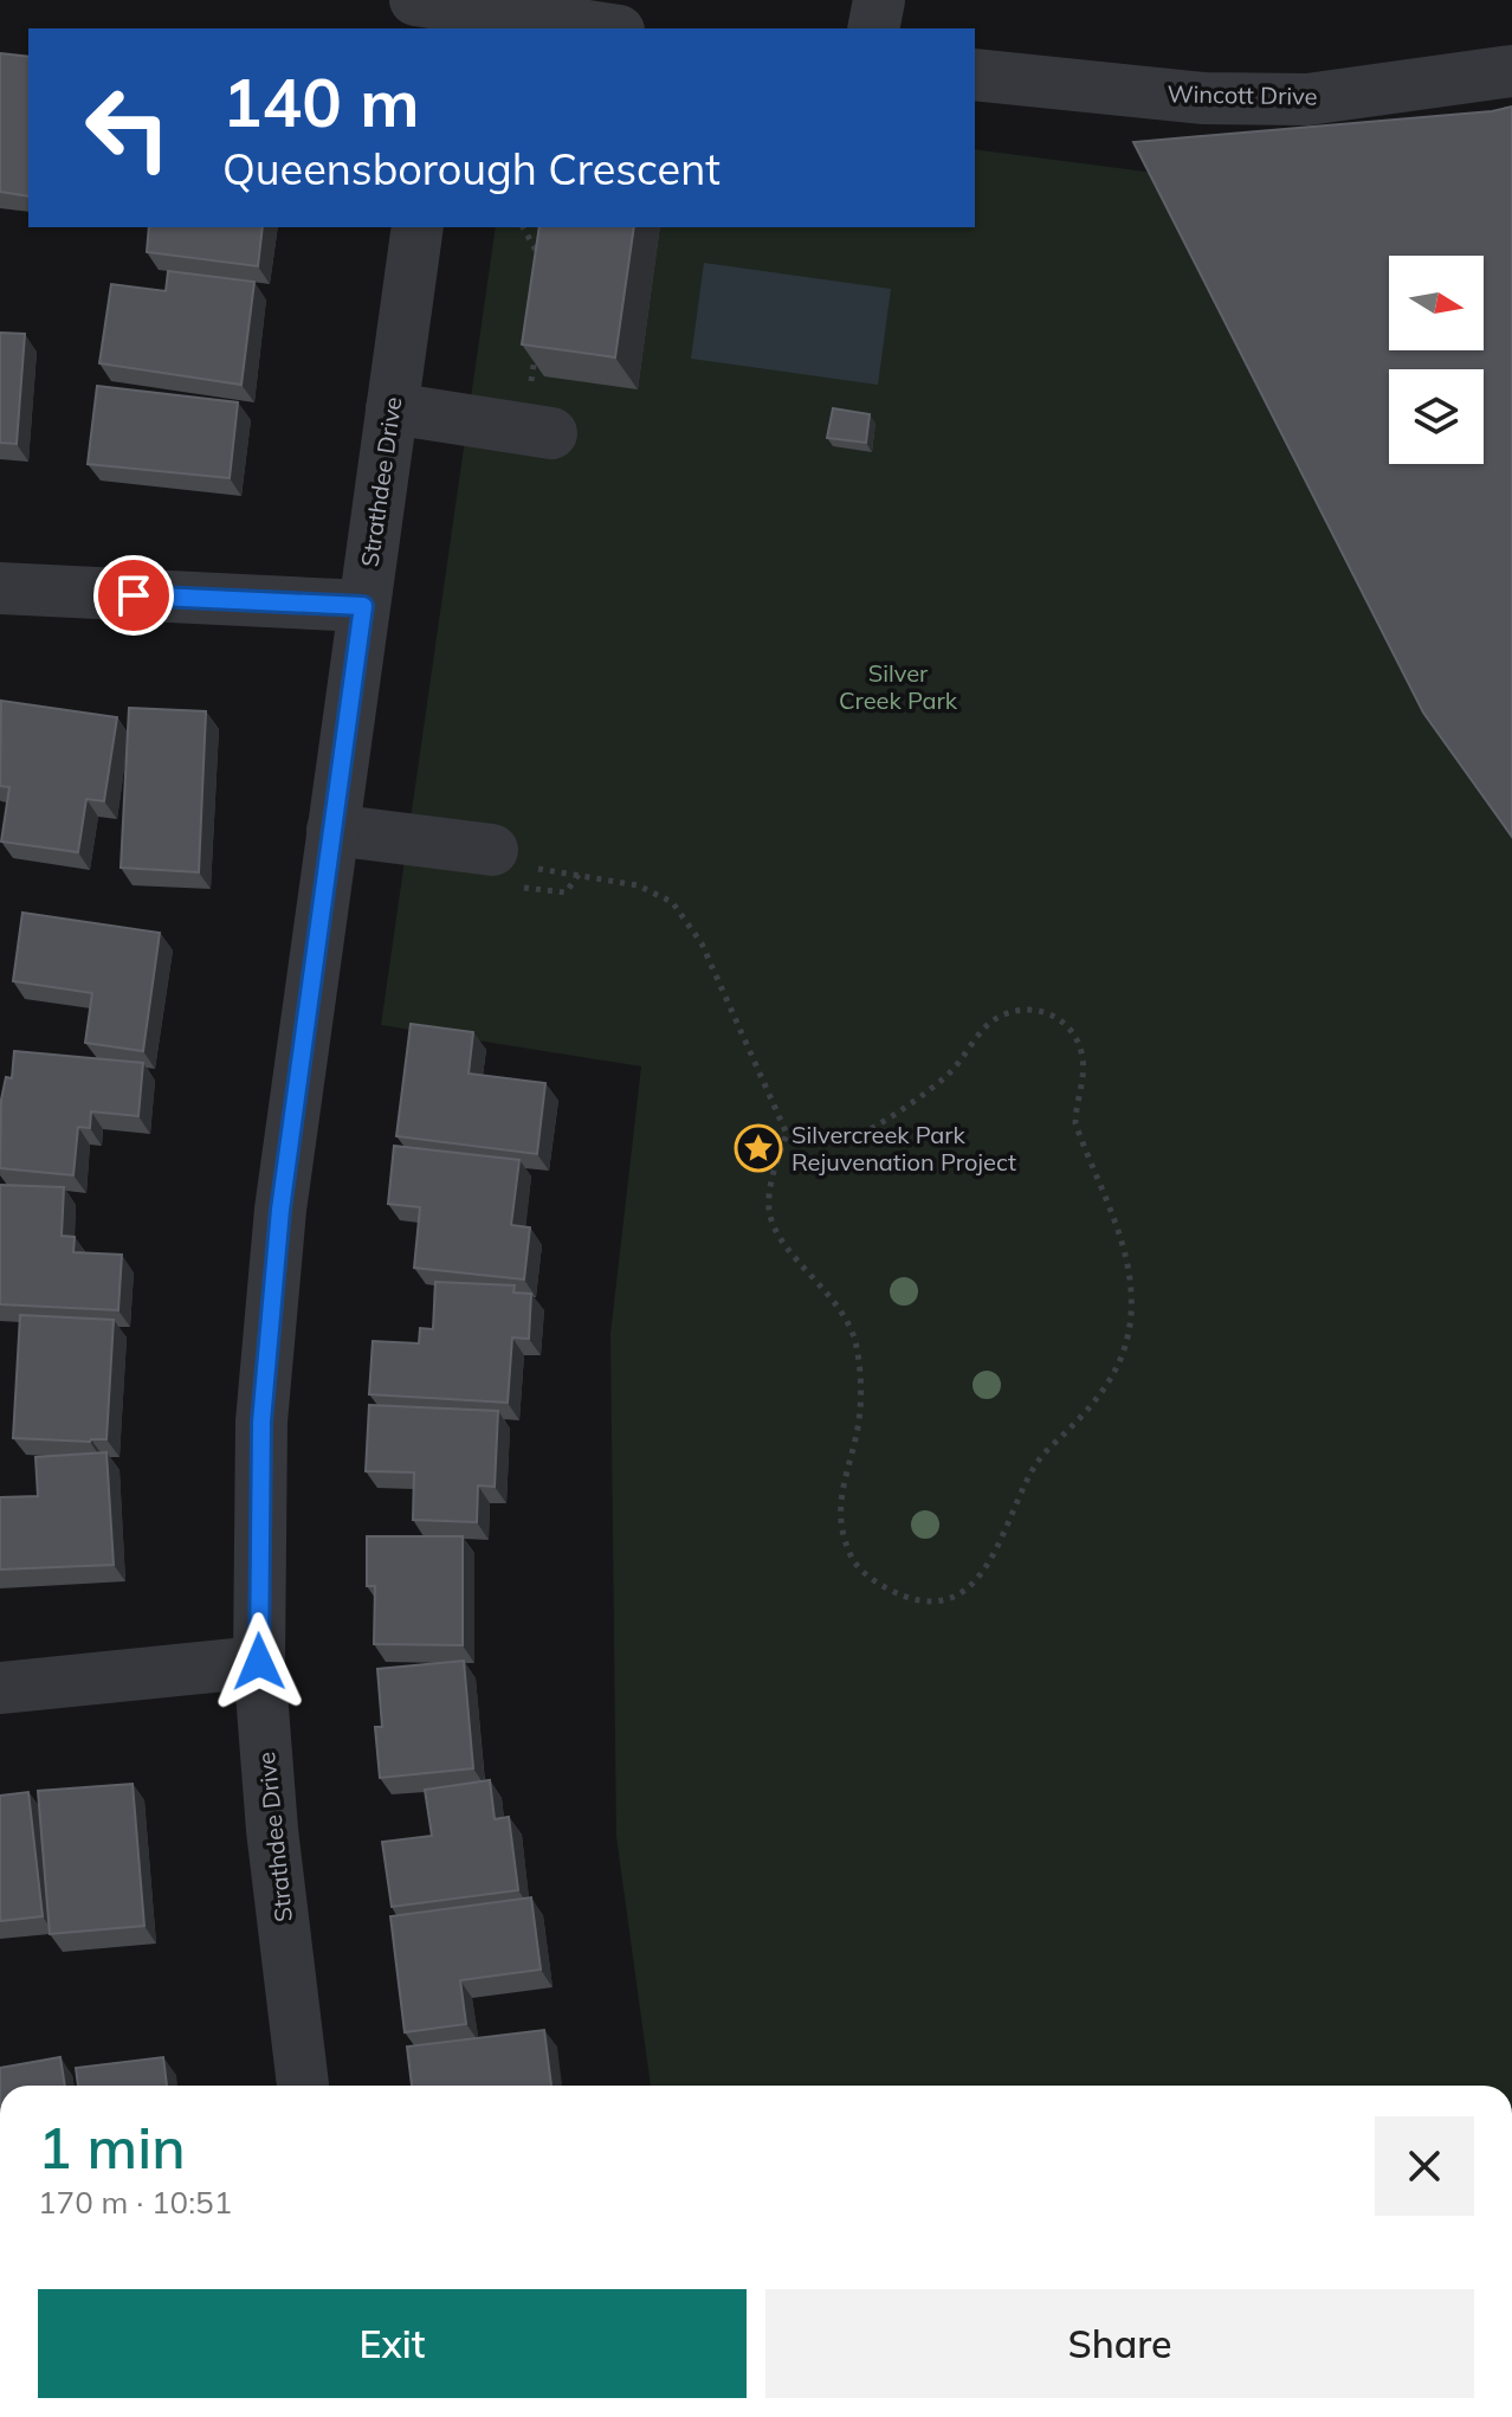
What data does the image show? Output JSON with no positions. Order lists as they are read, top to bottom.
{
  "streets": {
    "street": ["Wincott Drive", "Strathdee Drive"]
  },
  "parks": ["Silver Creek Park"],
  "places": {
    "place": ["Silvercreek Park Rejuvenation Project"]
  },
  "north": "right",
  "page": {
    "turn": ["140 m", "Queensborough Crescent"],
    "heading": ["1 min", "170 m · 10:51"],
    "buttons": ["Exit", "Share"]
  }
}
